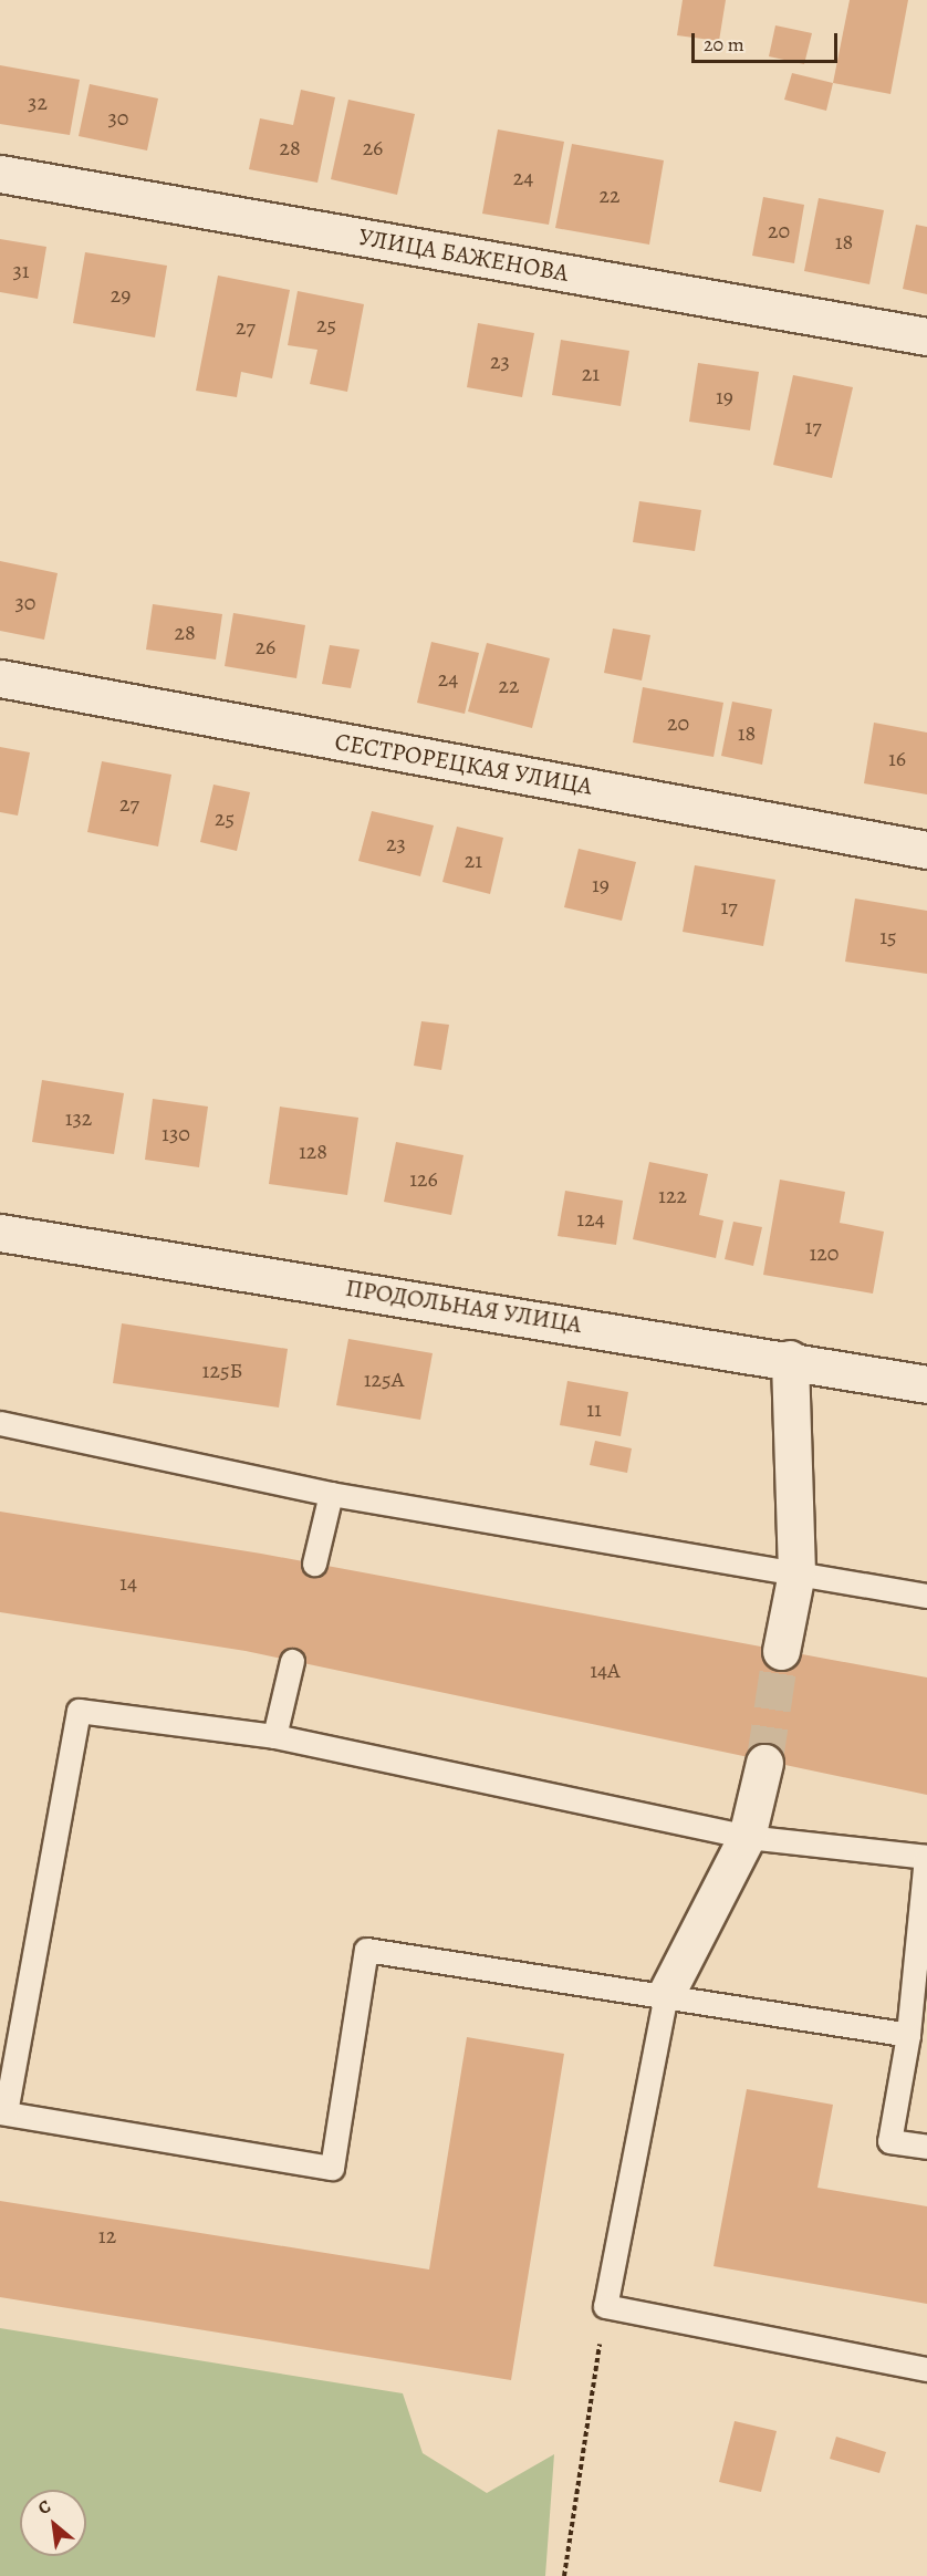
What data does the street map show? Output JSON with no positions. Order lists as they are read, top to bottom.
{
  "streets": {
    "street": ["УЛИЦА БАЖЕНОВА", "СЕСТРОРЕЦКАЯ УЛИЦА", "ПРОДОЛЬНАЯ УЛИЦА"]
  },
  "house_numbers": [
    "32",
    "30",
    "28",
    "26",
    "24",
    "22",
    "20",
    "18",
    "31",
    "29",
    "25",
    "27",
    "23",
    "21",
    "19",
    "17",
    "30",
    "28",
    "26",
    "24",
    "22",
    "20",
    "18",
    "16",
    "27",
    "25",
    "23",
    "21",
    "19",
    "17",
    "15",
    "132",
    "130",
    "128",
    "126",
    "122",
    "124",
    "120",
    "125Б",
    "125А",
    "11",
    "14",
    "14А",
    "12"
  ],
  "scale_bar": "20 m",
  "north": "top left"
}
